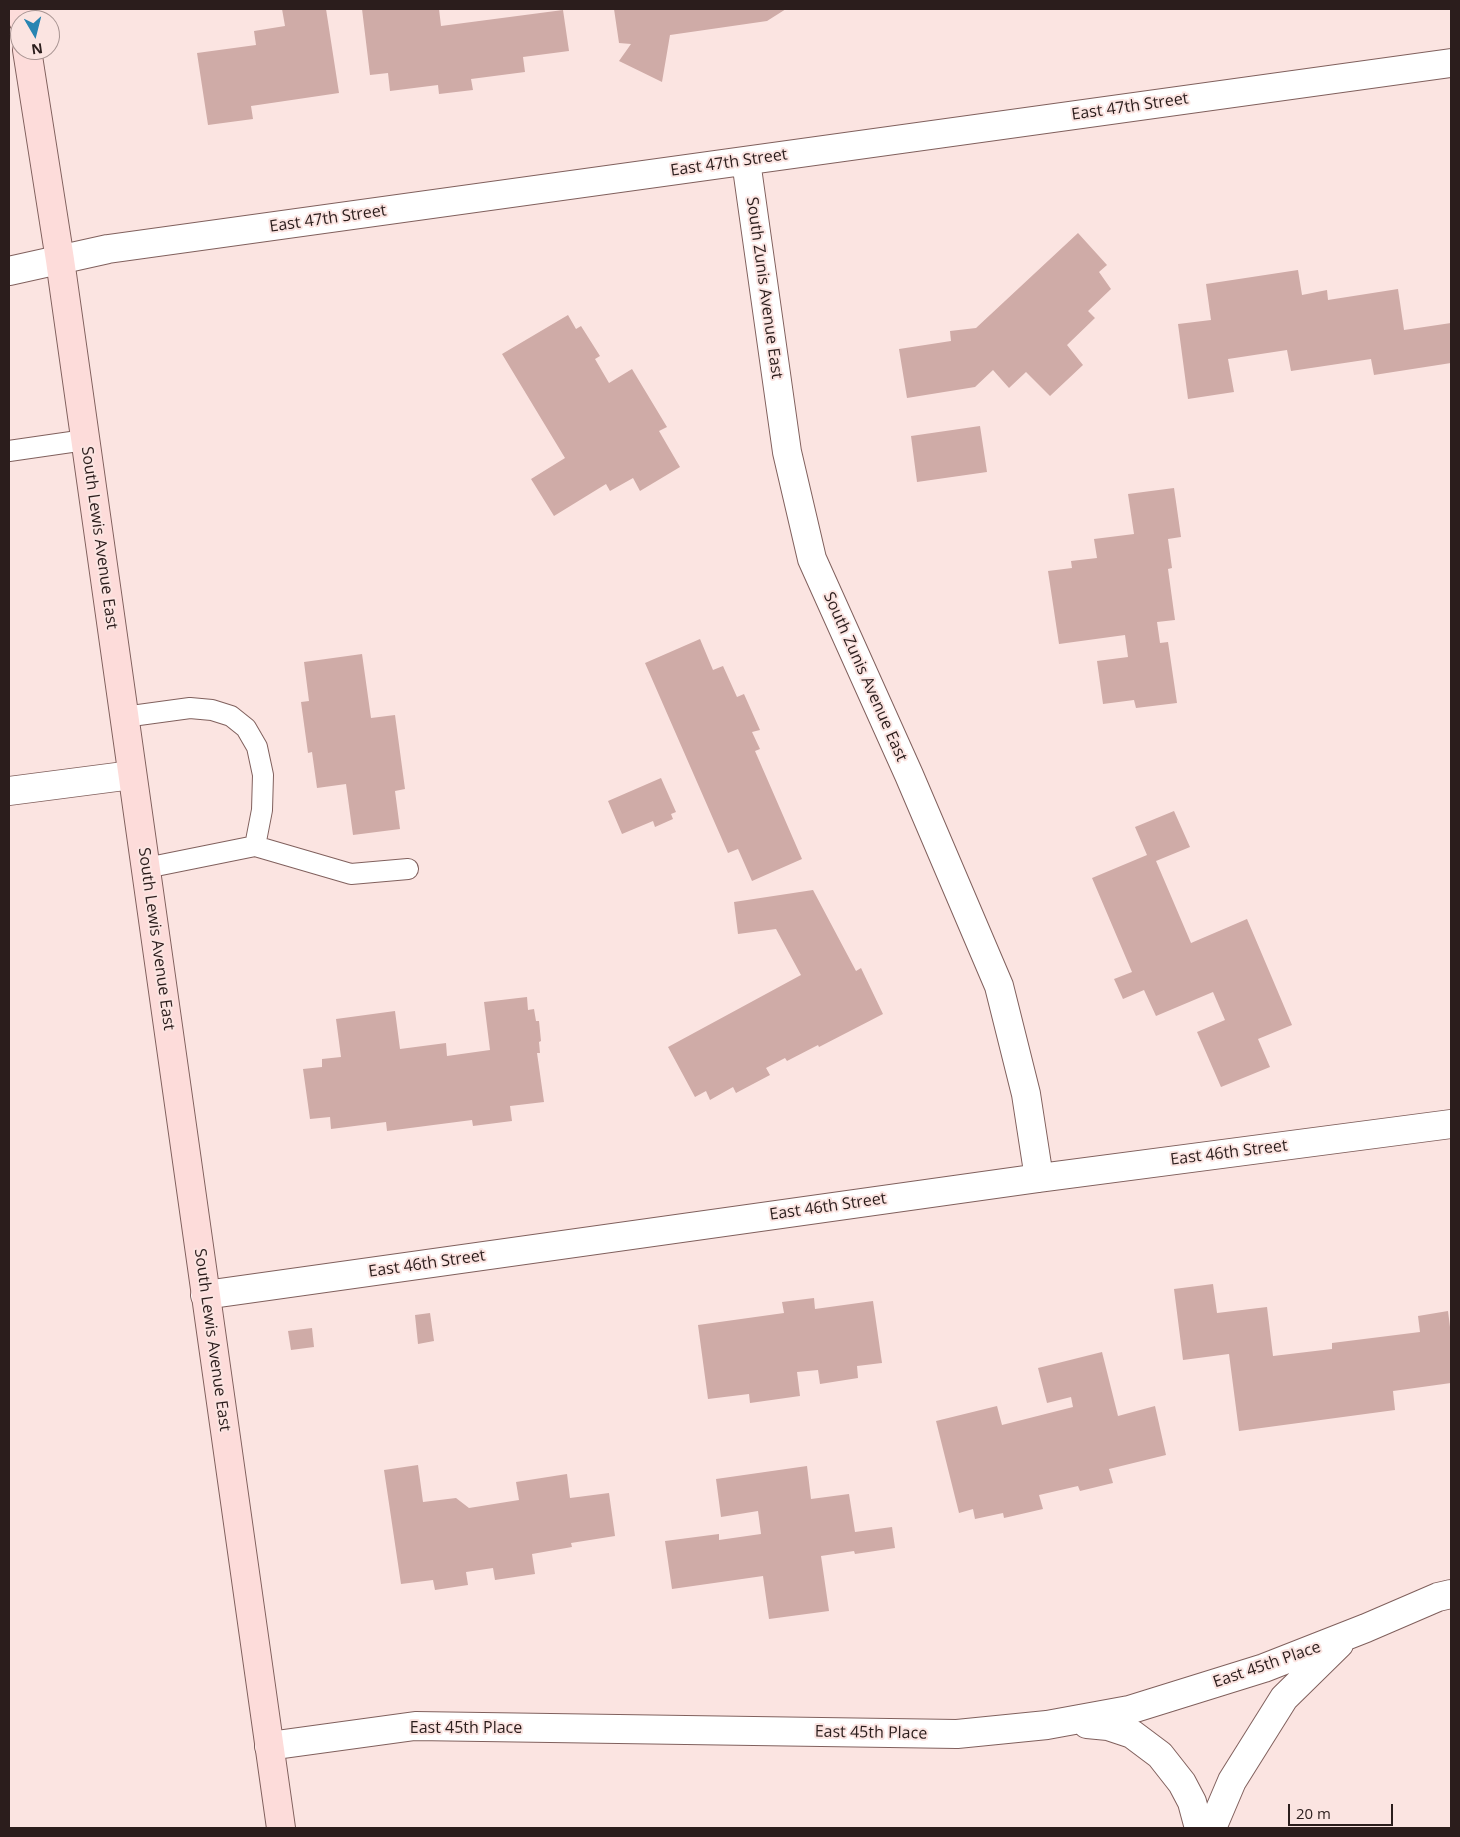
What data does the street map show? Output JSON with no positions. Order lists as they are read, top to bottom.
{
  "streets": {
    "main road": ["South Lewis Avenue East"],
    "street": [
      "East 47th Street",
      "South Zunis Avenue East",
      "East 46th Street",
      "East 45th Place"
    ]
  },
  "crossings": [
    ["East 47th Street", "South Zunis Avenue East"],
    ["East 47th Street", "South Lewis Avenue East"],
    ["South Zunis Avenue East", "East 46th Street"],
    ["South Lewis Avenue East", "East 46th Street"],
    ["South Lewis Avenue East", "East 45th Place"]
  ],
  "scale_bar": "20 m",
  "north": "bottom"
}
